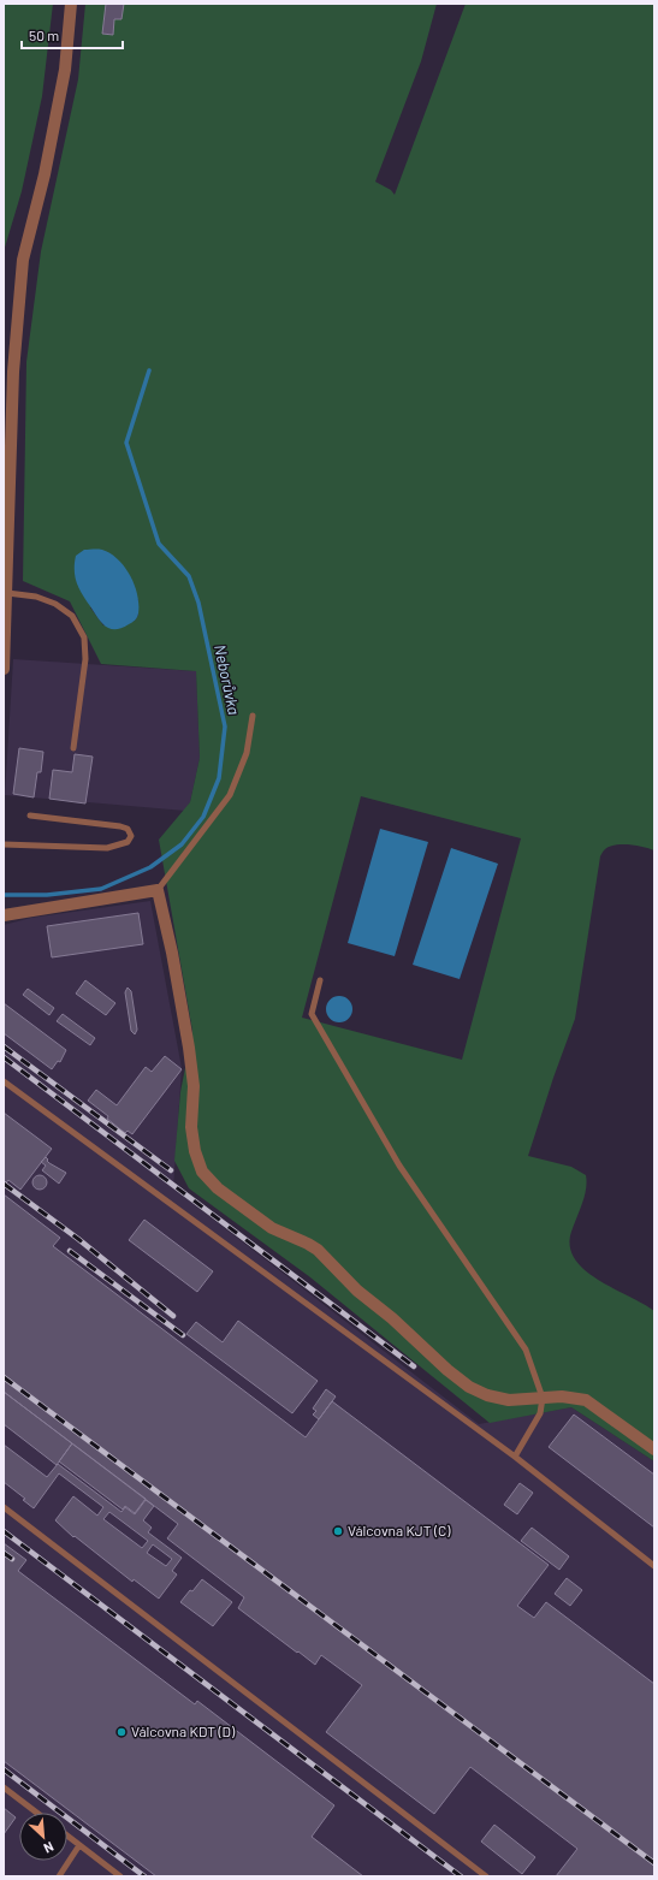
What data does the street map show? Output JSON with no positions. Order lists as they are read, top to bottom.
{
  "water": ["Neborůvka"],
  "places": ["Válcovna KJT (C)", "Válcovna KDT (D)"],
  "scale_bar": "50 m",
  "north": "bottom right"
}
